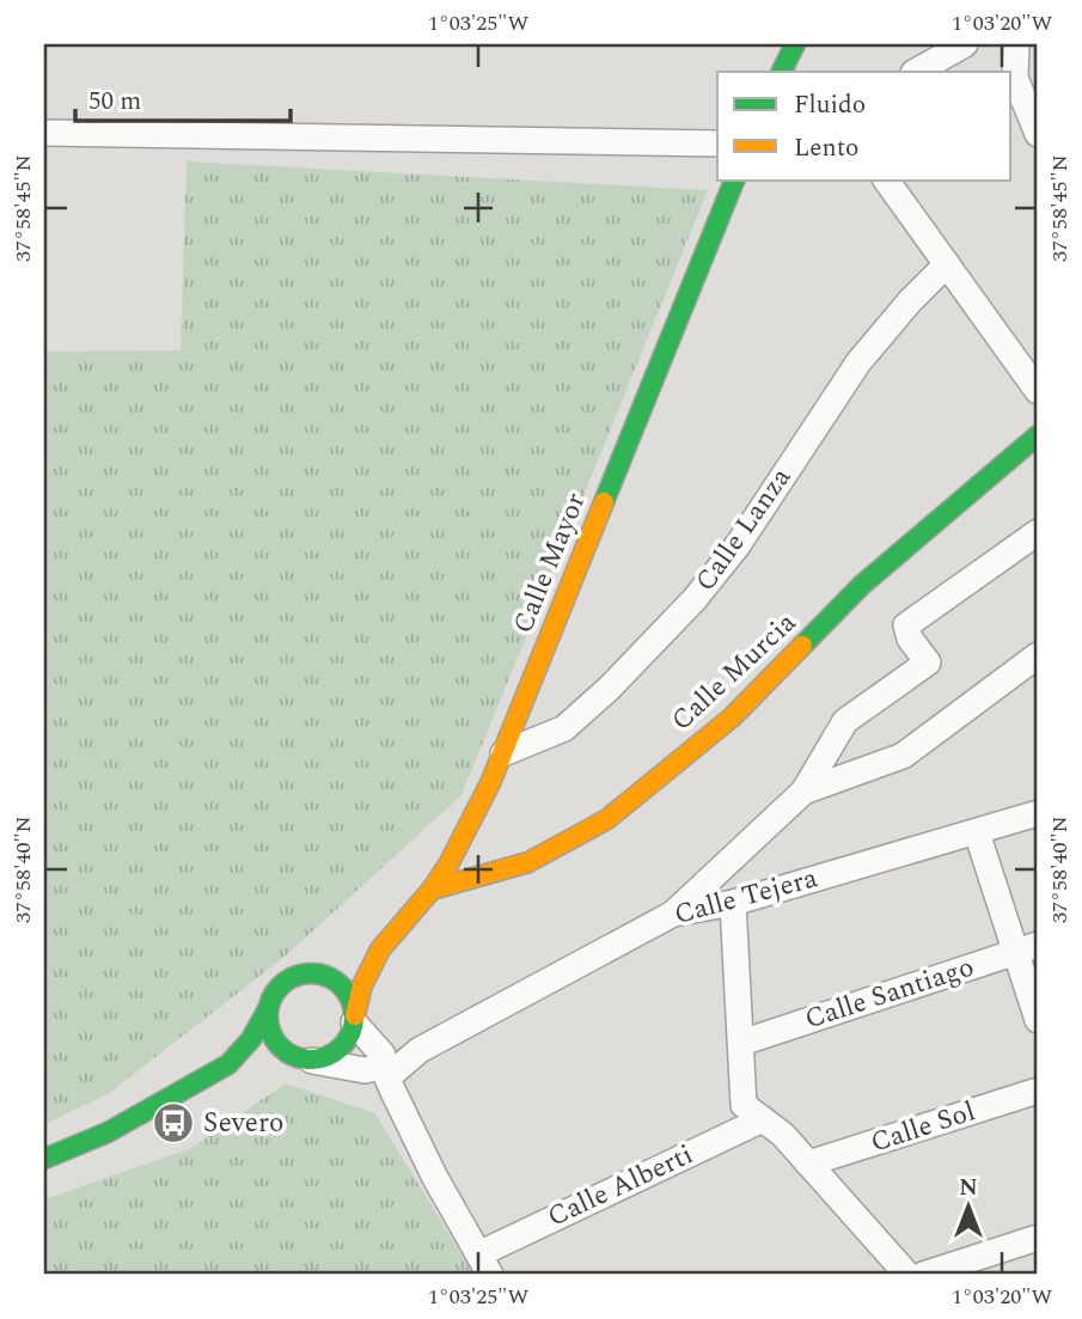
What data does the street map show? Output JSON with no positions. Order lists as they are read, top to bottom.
{
  "streets": {
    "main road": ["Calle Mayor", "Calle Murcia"],
    "street": [
      "Calle Lanza",
      "Calle Tejera",
      "Calle Santiago",
      "Calle Sol",
      "Calle Alberti"
    ]
  },
  "crossings": [
    ["Calle Lanza", "Calle Mayor"],
    ["Calle Mayor", "Calle Murcia"]
  ],
  "places": {
    "bus stop": ["Severo"]
  },
  "legend": ["Fluido", "Lento"],
  "scale_bar": "50 m",
  "north": "top",
  "coordinates": [
    "1°03'25\"W",
    "1°03'20\"W",
    "37°58'45\"N",
    "37°58'40\"N"
  ]
}
